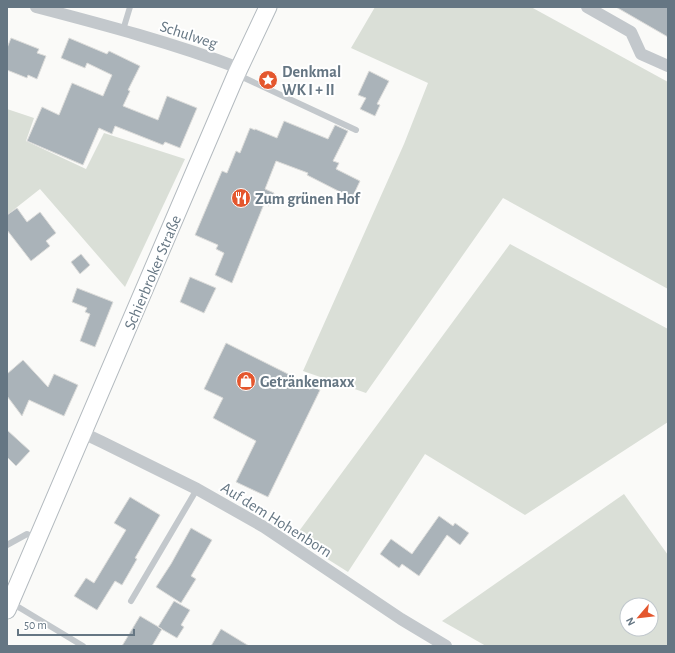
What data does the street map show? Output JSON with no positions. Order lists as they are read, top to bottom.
{
  "streets": {
    "main road": ["Schierbroker Straße"],
    "street": ["Schulweg", "Auf dem Hohenborn"]
  },
  "crossings": [
    ["Schulweg", "Schierbroker Straße"],
    ["Schierbroker Straße", "Auf dem Hohenborn"]
  ],
  "places": {
    "place": ["Denkmal WK I + II"],
    "restaurant": ["Zum grünen Hof"],
    "shop": ["Getränkemaxx"]
  },
  "scale_bar": "50 m",
  "north": "bottom left"
}
